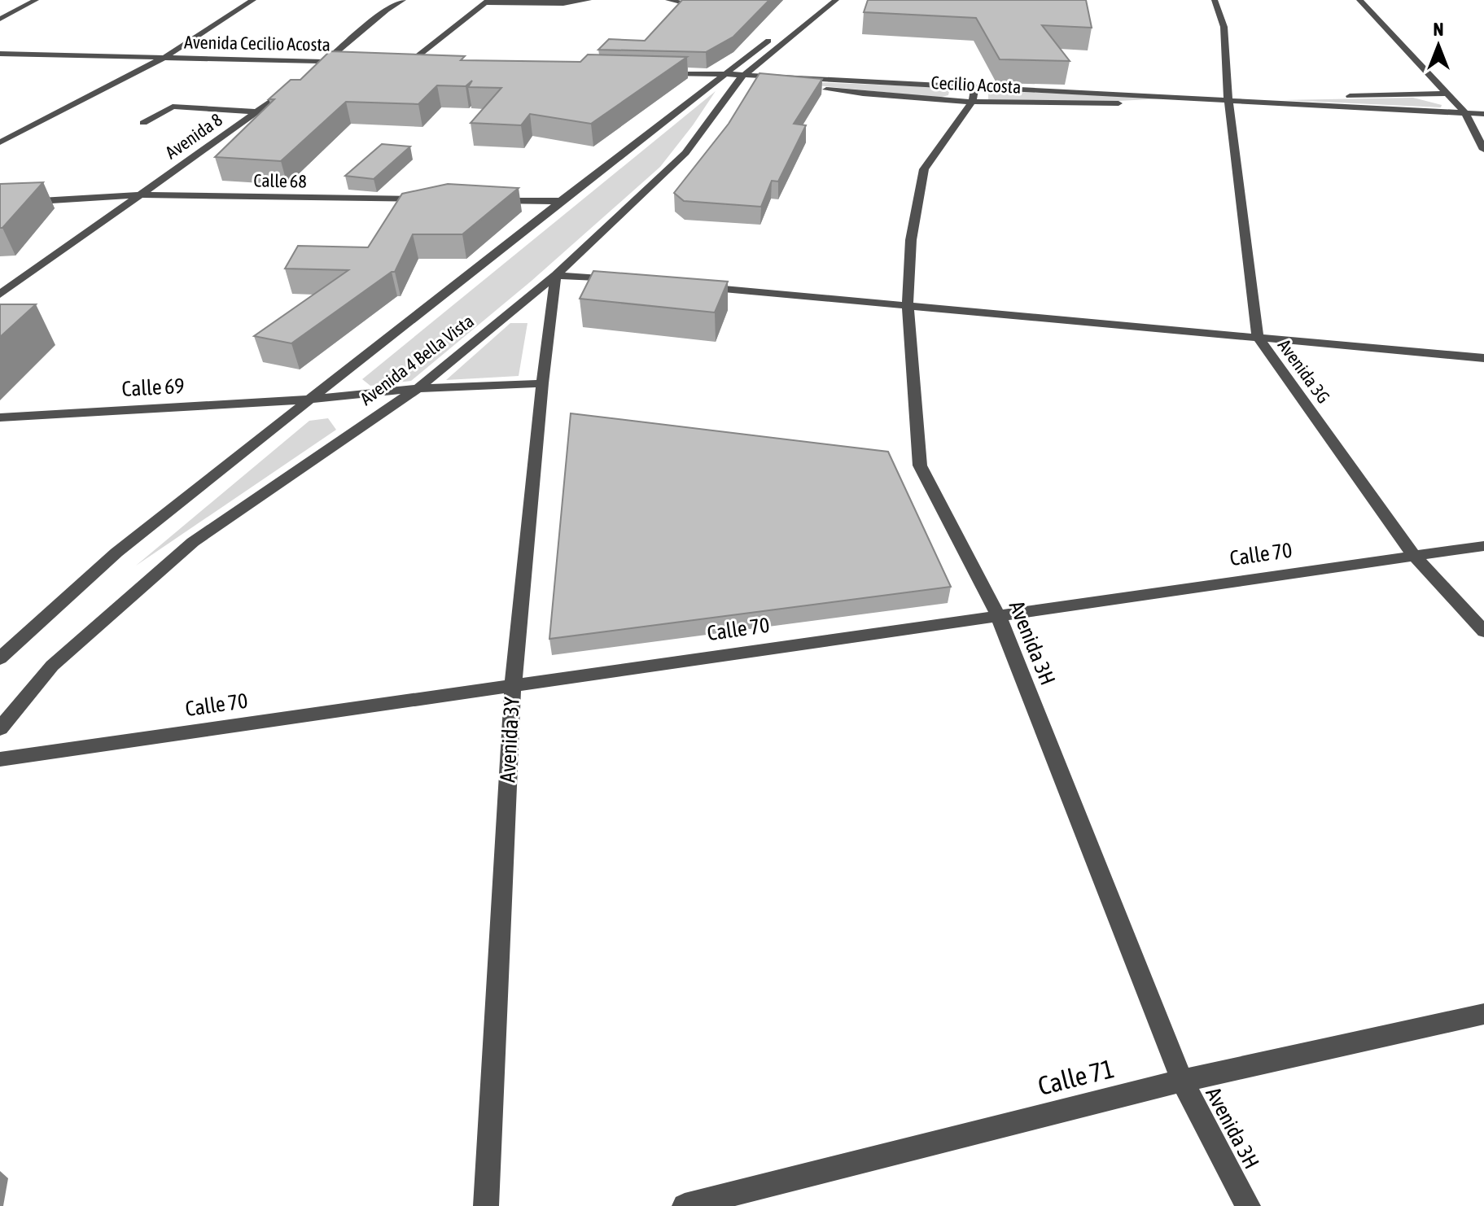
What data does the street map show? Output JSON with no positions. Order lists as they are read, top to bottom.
{
  "streets": {
    "street": [
      "Avenida Cecilio Acosta",
      "Cecilio Acosta",
      "Avenida 8",
      "Calle 68",
      "Avenida 4 Bella Vista",
      "Avenida 3G",
      "Calle 69",
      "Calle 70",
      "Avenida 3H",
      "Avenida 3Y",
      "Calle 71"
    ]
  },
  "crossings": [
    ["Cecilio Acosta", "Avenida 4 Bella Vista"],
    ["Cecilio Acosta", "Avenida 3G"],
    ["Cecilio Acosta", "Avenida 3H"],
    ["Avenida 8", "Calle 68"],
    ["Avenida 4 Bella Vista", "Calle 69"],
    ["Avenida 4 Bella Vista", "Avenida 3Y"],
    ["Avenida 3G", "Calle 70"],
    ["Calle 69", "Avenida 3Y"],
    ["Calle 70", "Avenida 3H"],
    ["Calle 70", "Avenida 3Y"],
    ["Avenida 3H", "Calle 71"]
  ],
  "north": "top"
}
